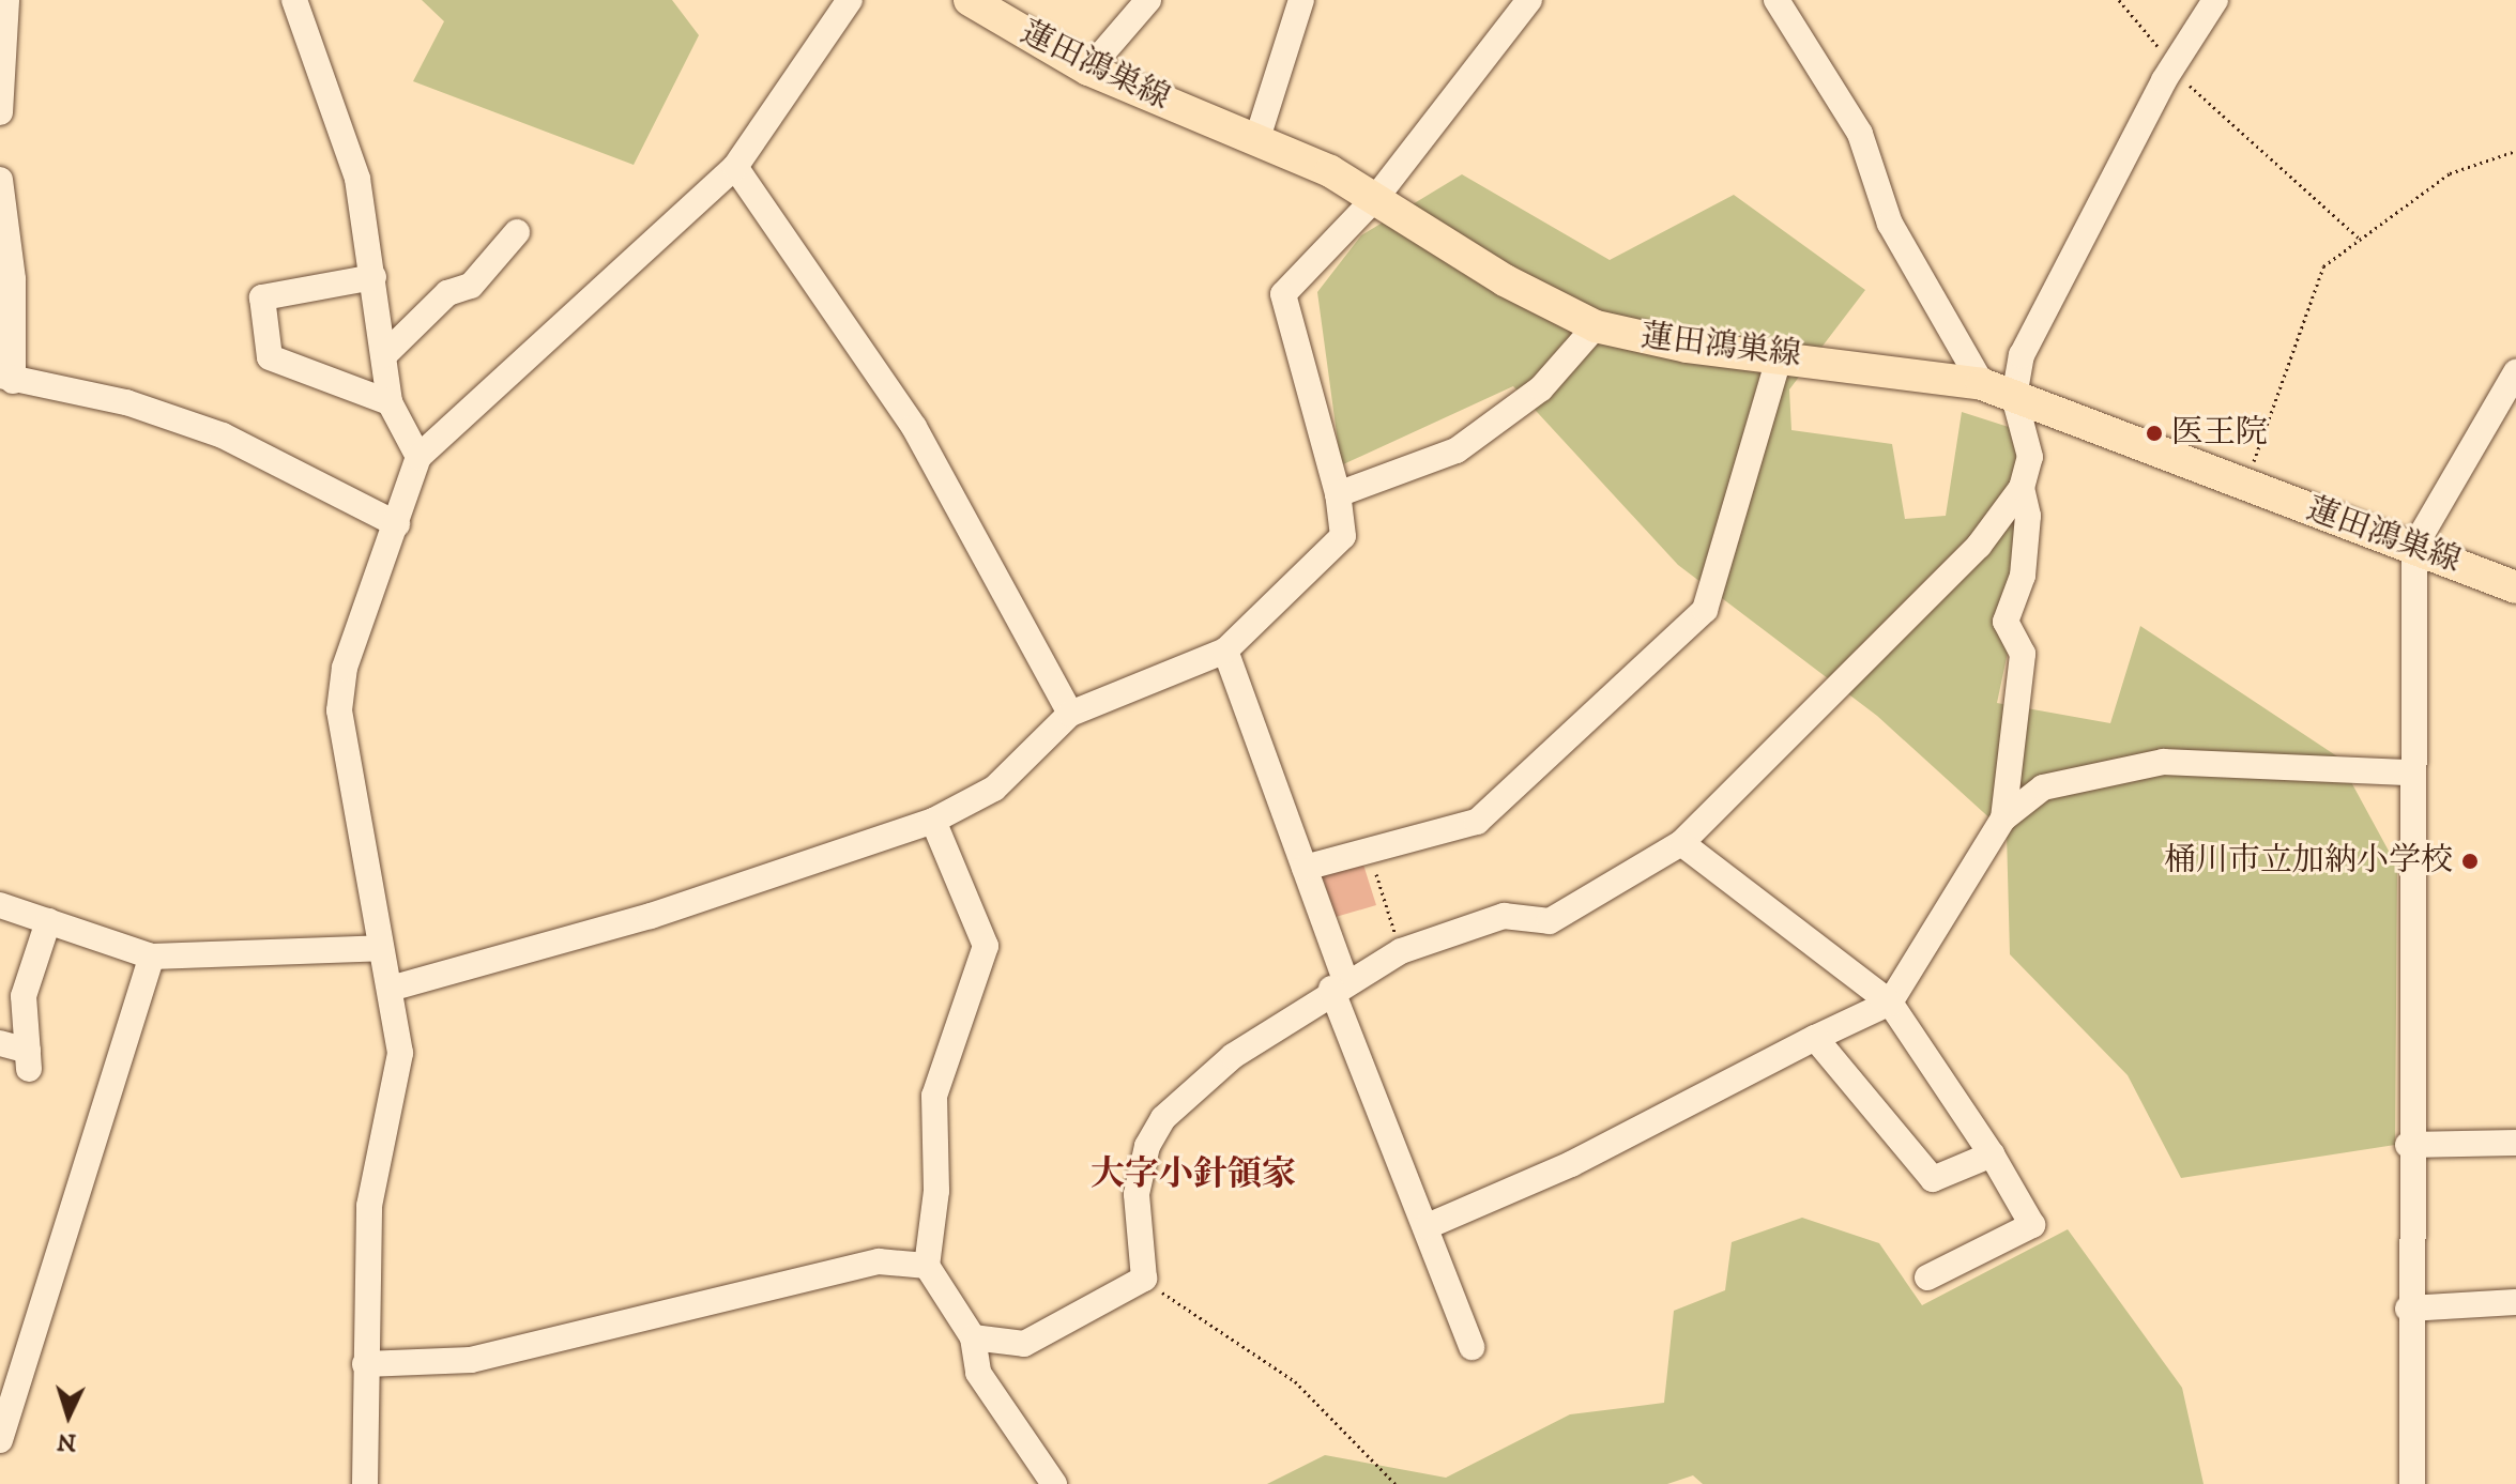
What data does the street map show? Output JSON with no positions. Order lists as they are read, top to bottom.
{
  "streets": {
    "main road": ["蓮田鴻巣線"]
  },
  "districts": ["大字小針領家"],
  "places": ["医王院", "桶川市立加納小学校"],
  "north": "bottom"
}
